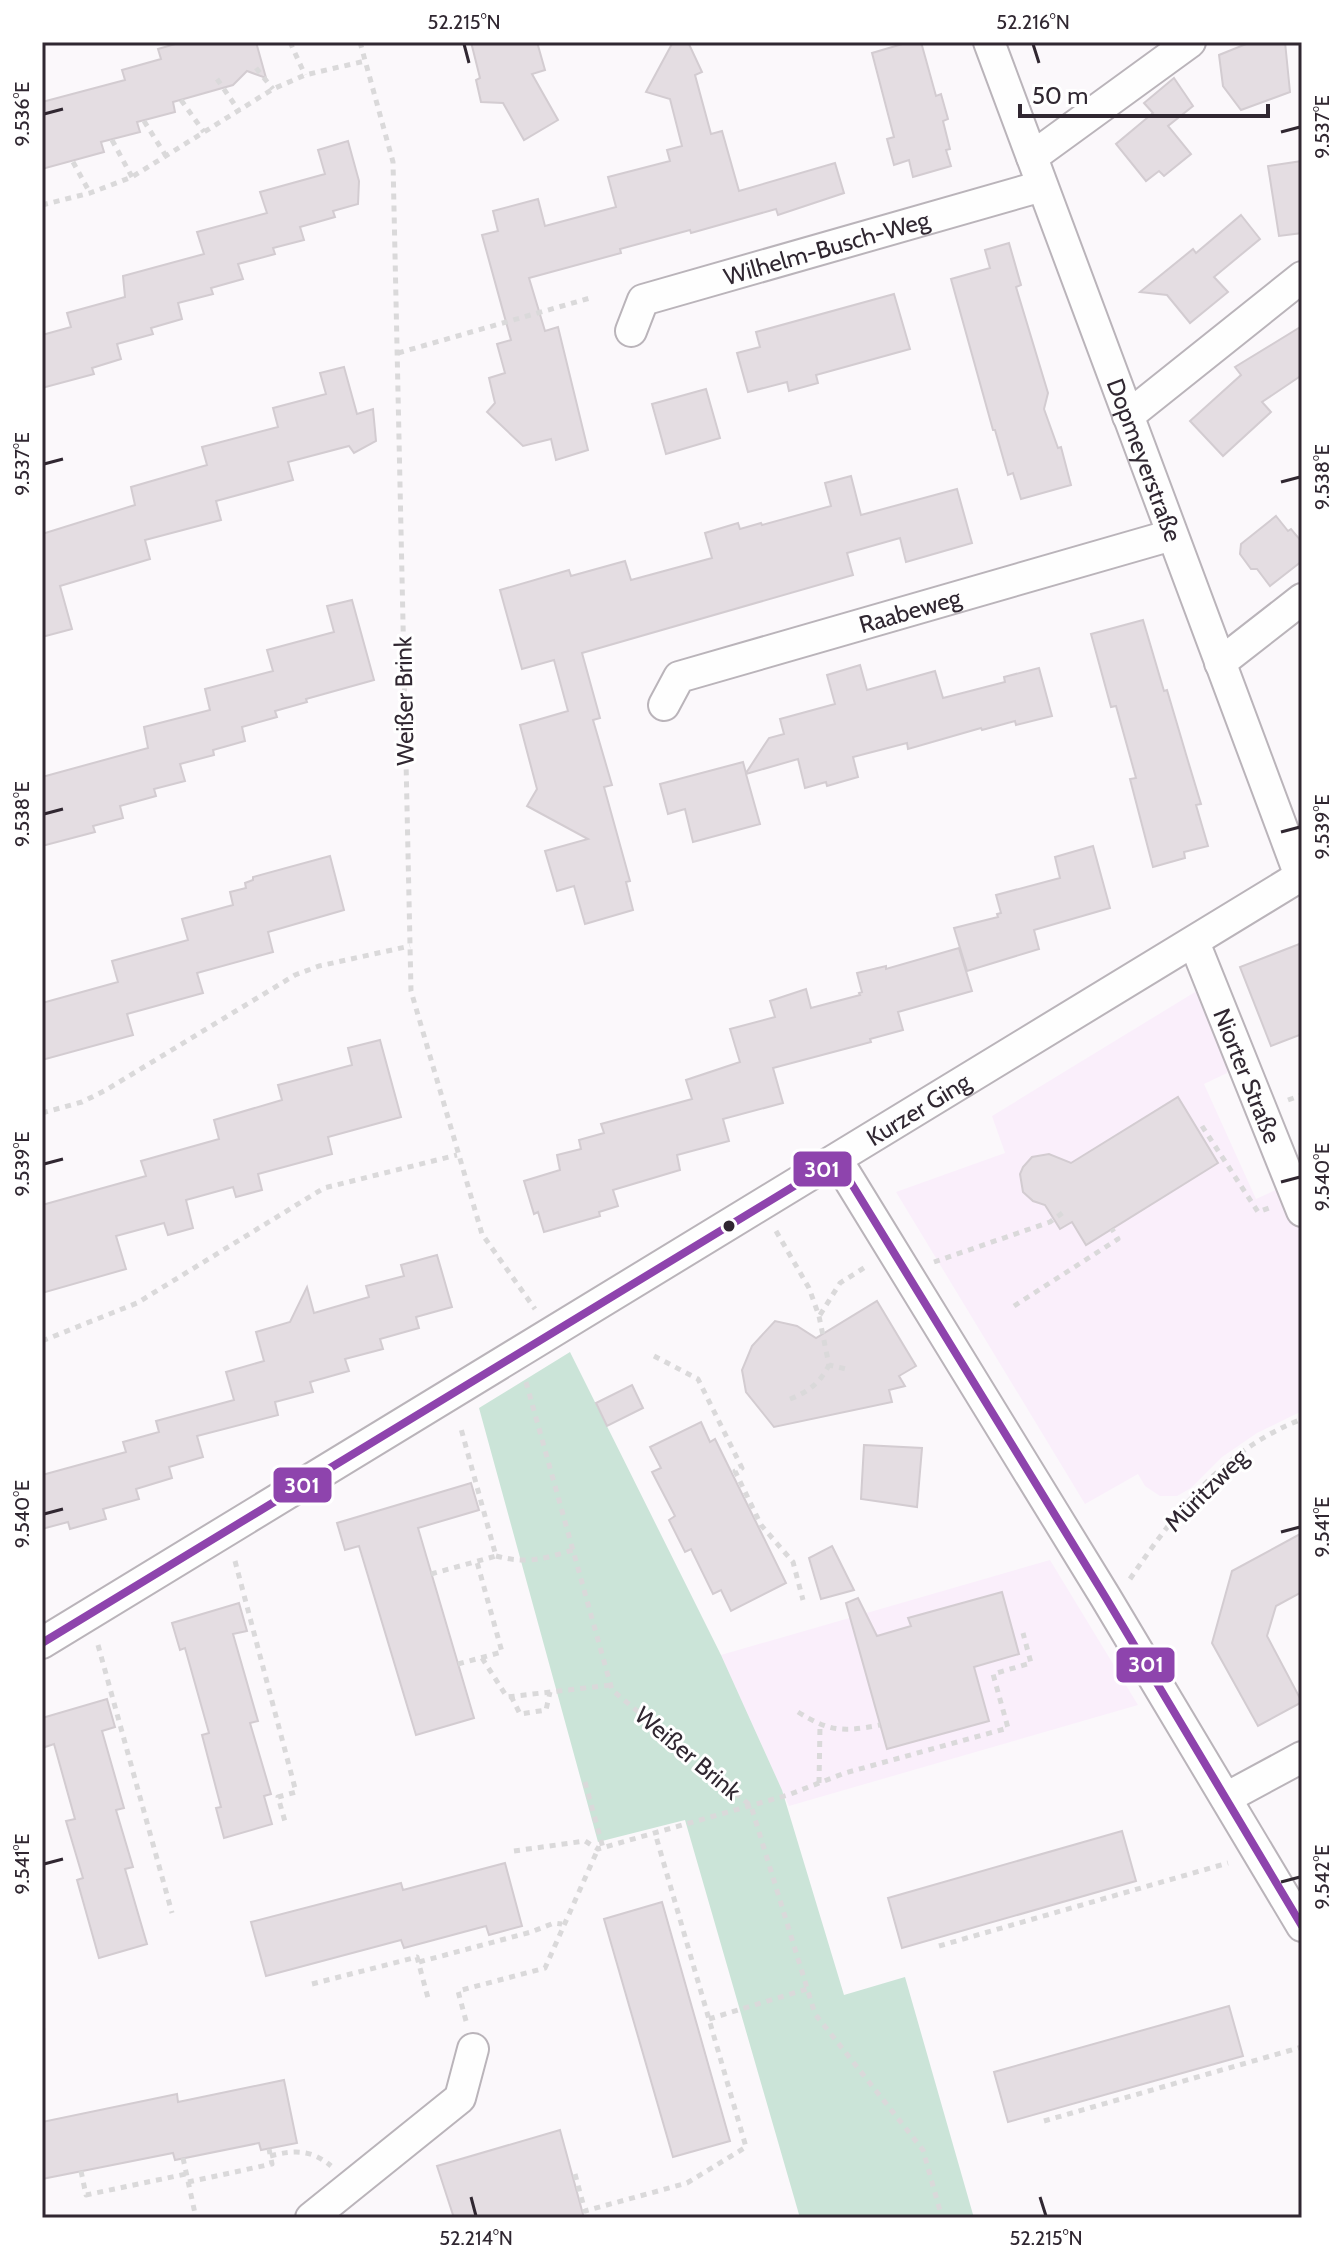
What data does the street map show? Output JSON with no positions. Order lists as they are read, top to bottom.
{
  "streets": {
    "street": [
      "Wilhelm-Busch-Weg",
      "Dopmeyerstraße",
      "Raabeweg",
      "Niorter Straße",
      "Kurzer Ging"
    ],
    "path": ["Weißer Brink", "Müritzweg"]
  },
  "crossings": [
    ["Wilhelm-Busch-Weg", "Dopmeyerstraße"],
    ["Dopmeyerstraße", "Raabeweg"],
    ["Dopmeyerstraße", "Kurzer Ging"],
    ["Weißer Brink", "Kurzer Ging"],
    ["Niorter Straße", "Kurzer Ging"]
  ],
  "lines": ["transit line 301"],
  "scale_bar": "50 m",
  "coordinates": [
    "52.215°N",
    "52.216°N",
    "9.536°E",
    "9.537°E",
    "9.538°E",
    "9.539°E",
    "9.540°E",
    "9.541°E",
    "9.542°E",
    "52.214°N"
  ]
}
